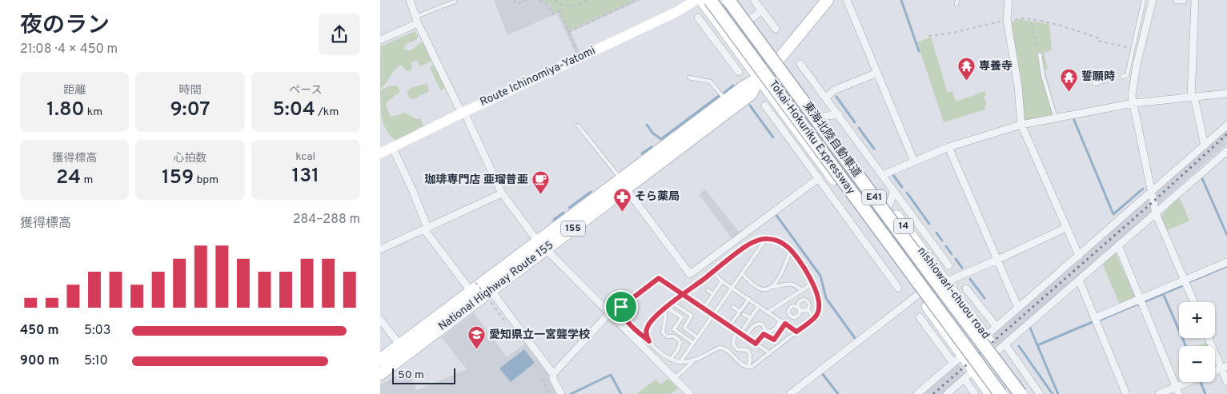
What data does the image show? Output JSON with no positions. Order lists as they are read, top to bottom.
{
  "streets": {
    "highway": ["Tokai-Hokuriku Expressway", "東海北陸自動車道", "E41"],
    "main road": [
      "Route Ichinomiya-Yatomi",
      "14",
      "155",
      "National Highway Route 155",
      "nishiowari-chuou road"
    ]
  },
  "crossings": [
    ["Tokai-Hokuriku Expressway", "E41"],
    ["Tokai-Hokuriku Expressway", "14"],
    ["東海北陸自動車道", "nishiowari-chuou road"],
    ["E41", "14"],
    ["14", "National Highway Route 155"],
    ["National Highway Route 155", "nishiowari-chuou road"]
  ],
  "places": {
    "temple": ["専養寺", "誓願時"],
    "cafe": ["珈琲専門店 亜瑠普亜"],
    "pharmacy": ["そら薬局"],
    "school or university": ["愛知県立一宮聾学校"]
  },
  "scale_bar": "50 m",
  "page": {
    "heading": ["夜のラン", "21:08 · 4 × 450 m"],
    "stats": [
      ["距離", "1.80 km"],
      ["時間", "9:07"],
      ["ペース", "5:04 /km"],
      ["獲得標高", "24 m"],
      ["心拍数", "159 bpm"],
      ["kcal", "131"]
    ],
    "chart": ["獲得標高", "284–288 m"],
    "map_buttons": ["+", "−"],
    "list": [
      {
        "name": "450 m",
        "note": "5:03"
      },
      {
        "name": "900 m",
        "note": "5:10"
      }
    ],
    "scale": "50 m"
  }
}
